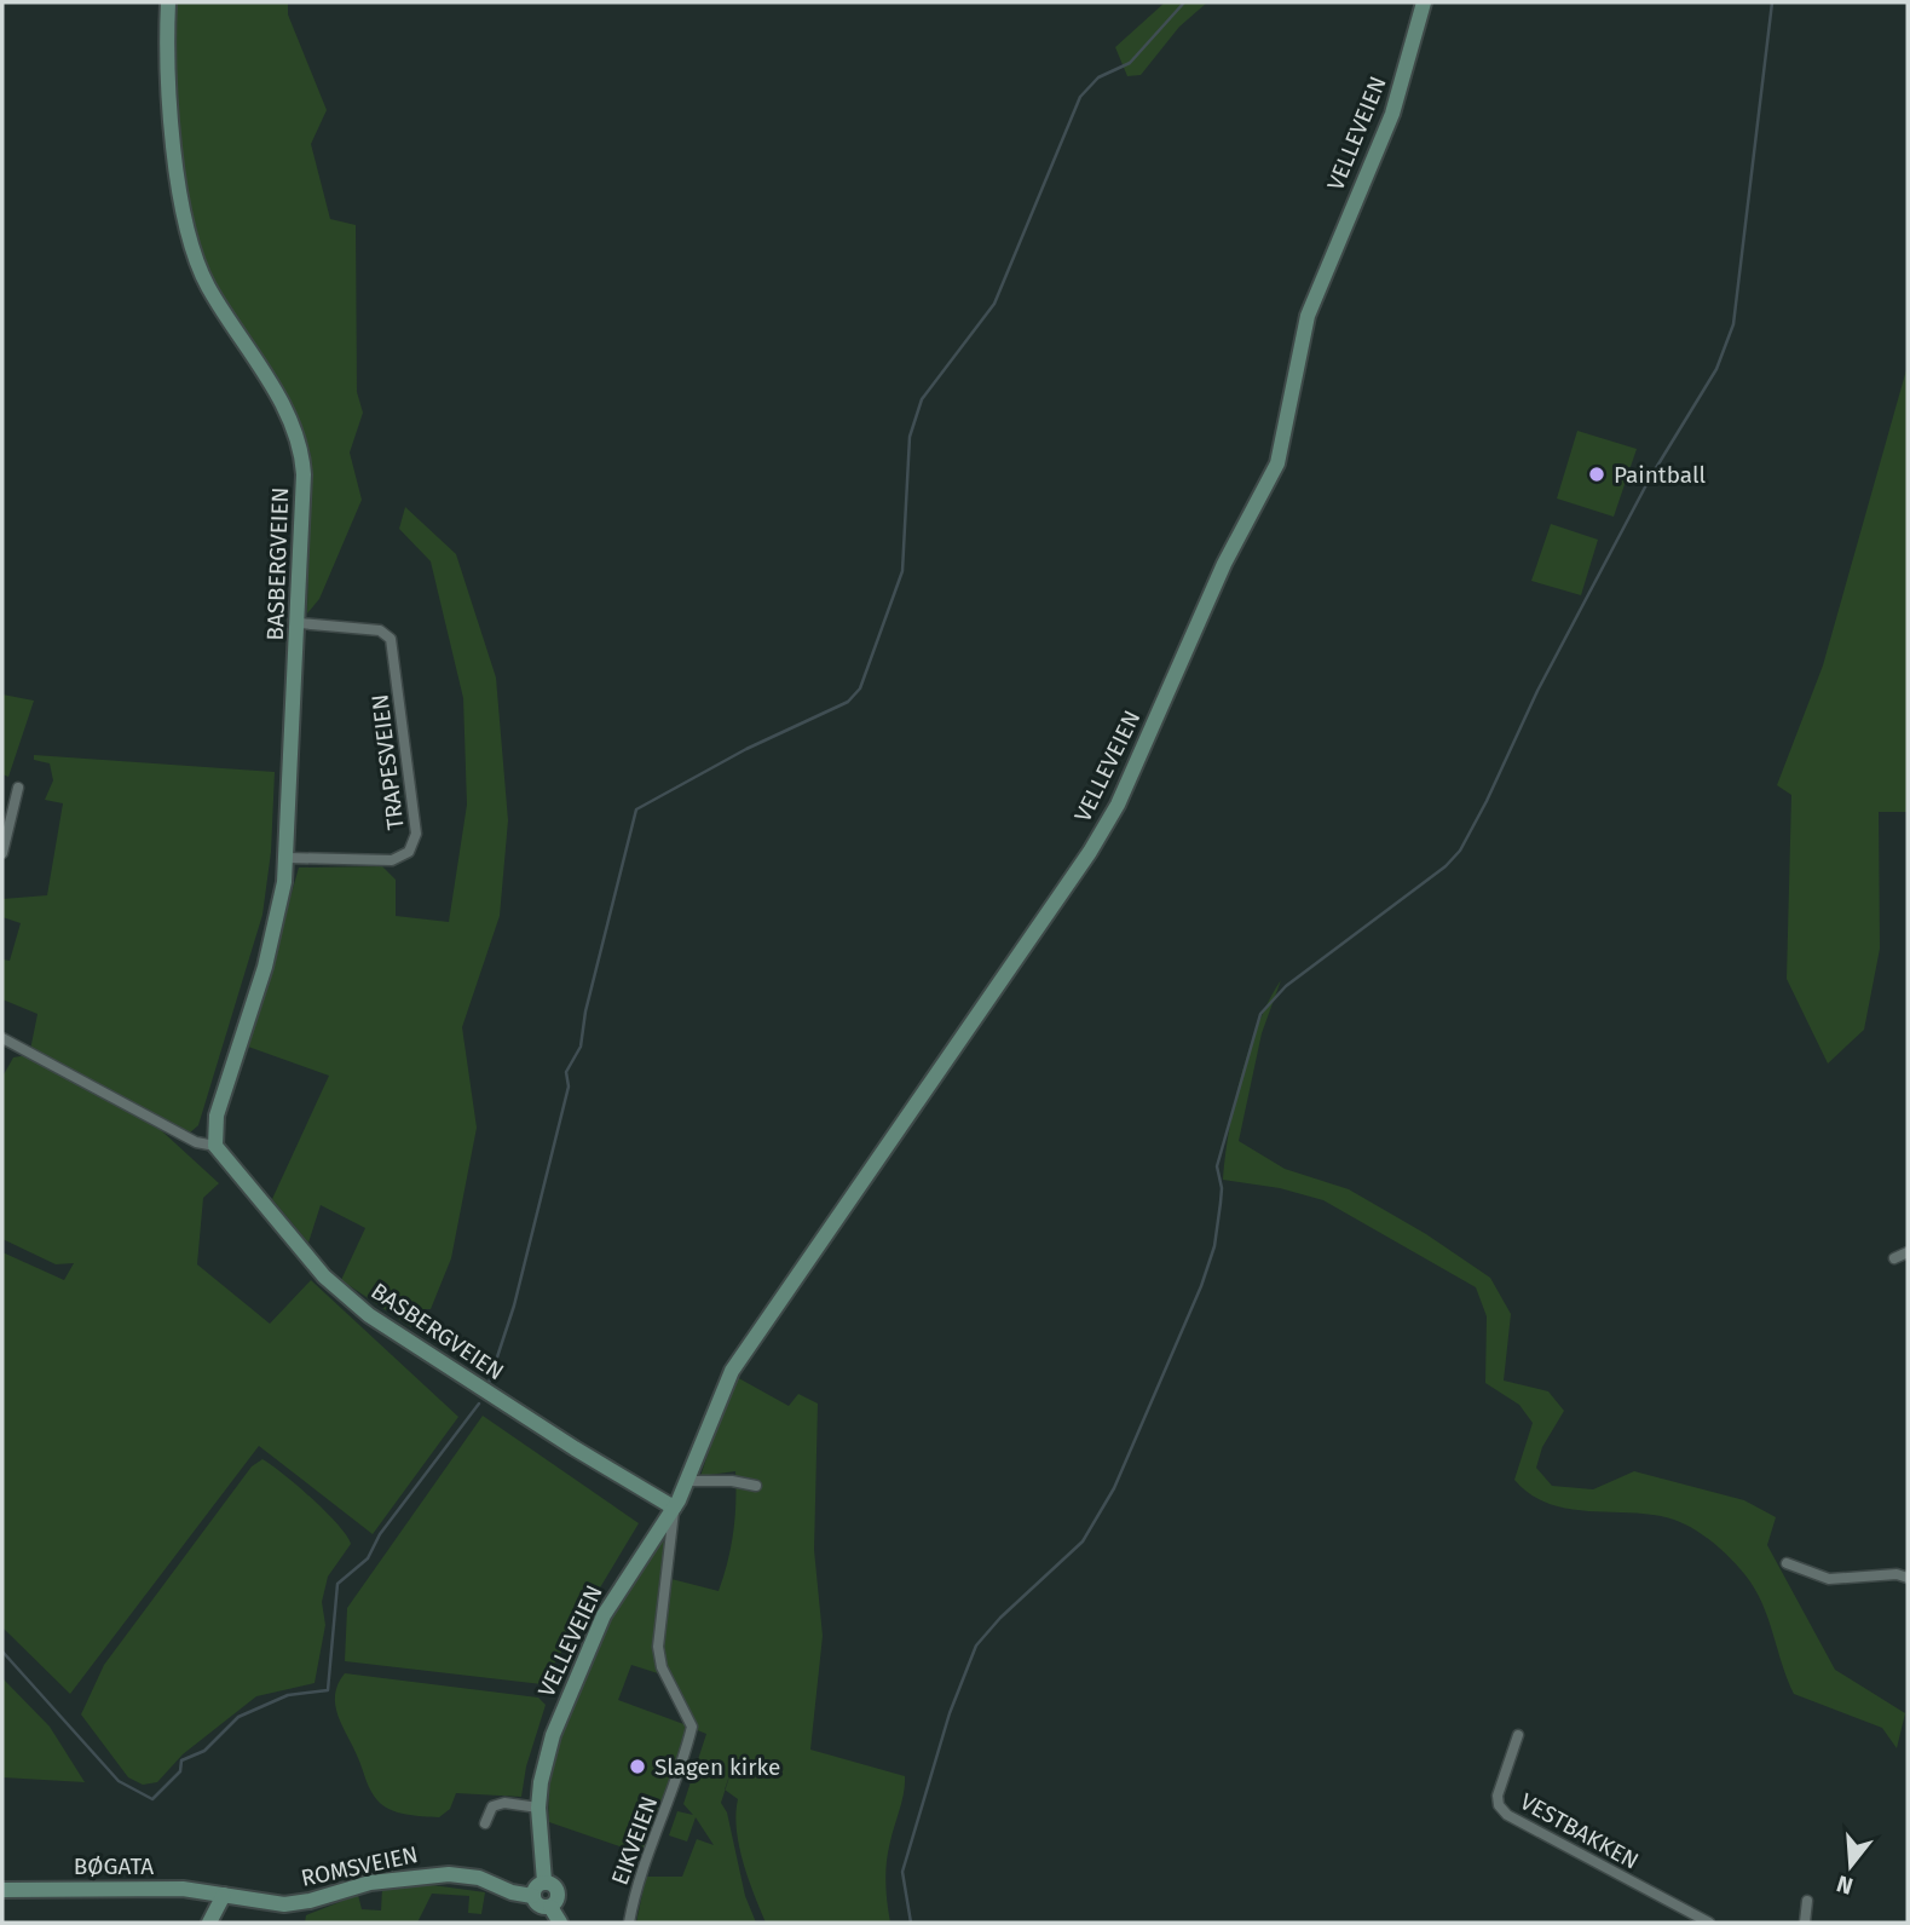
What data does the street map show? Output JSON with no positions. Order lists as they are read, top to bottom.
{
  "streets": {
    "main road": [
      "VELLEVEIEN",
      "BASBERGVEIEN",
      "BØGATA",
      "ROMSVEIEN"
    ],
    "street": ["TRAPESVEIEN", "VESTBAKKEN", "EIKVEIEN"]
  },
  "crossings": [
    ["VELLEVEIEN", "BASBERGVEIEN"],
    ["VELLEVEIEN", "EIKVEIEN"],
    ["VELLEVEIEN", "ROMSVEIEN"],
    ["BASBERGVEIEN", "TRAPESVEIEN"],
    ["BØGATA", "ROMSVEIEN"]
  ],
  "places": ["Paintball", "Slagen kirke"],
  "north": "bottom"
}
